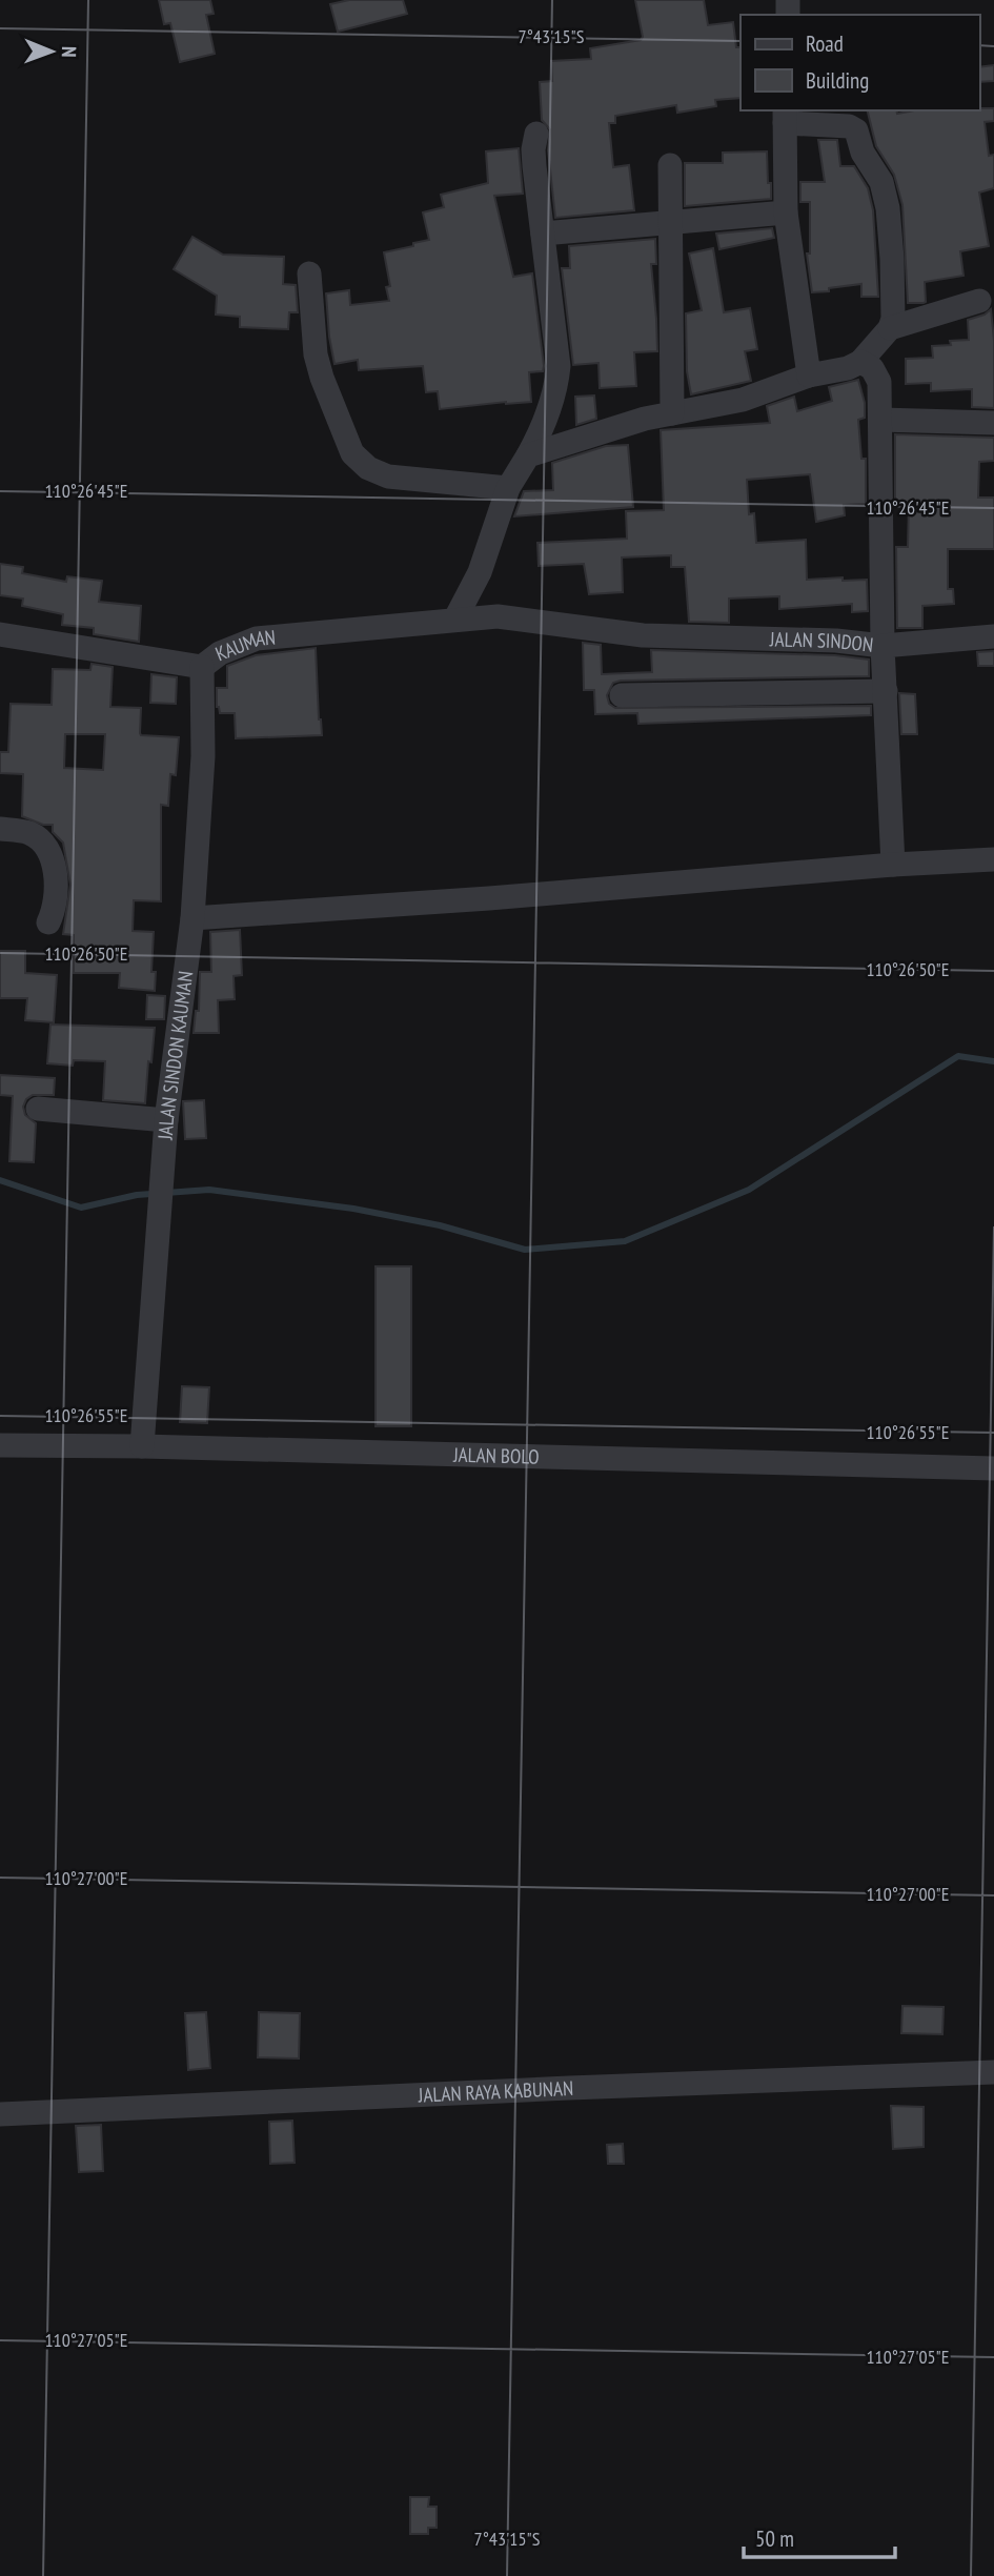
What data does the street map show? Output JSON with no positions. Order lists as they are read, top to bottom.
{
  "streets": {
    "street": [
      "JALAN SINDON",
      "KAUMAN",
      "JALAN SINDON KAUMAN",
      "JALAN BOLO",
      "JALAN RAYA KABUNAN"
    ]
  },
  "crossings": [
    ["JALAN SINDON", "KAUMAN"],
    ["KAUMAN", "JALAN SINDON KAUMAN"],
    ["JALAN SINDON KAUMAN", "JALAN BOLO"]
  ],
  "legend": ["Road", "Building"],
  "scale_bar": "50 m",
  "north": "right",
  "coordinates": [
    "7°43'15\"S",
    "110°26'45\"E",
    "110°26'50\"E",
    "110°26'55\"E",
    "110°27'00\"E",
    "110°27'05\"E"
  ]
}
